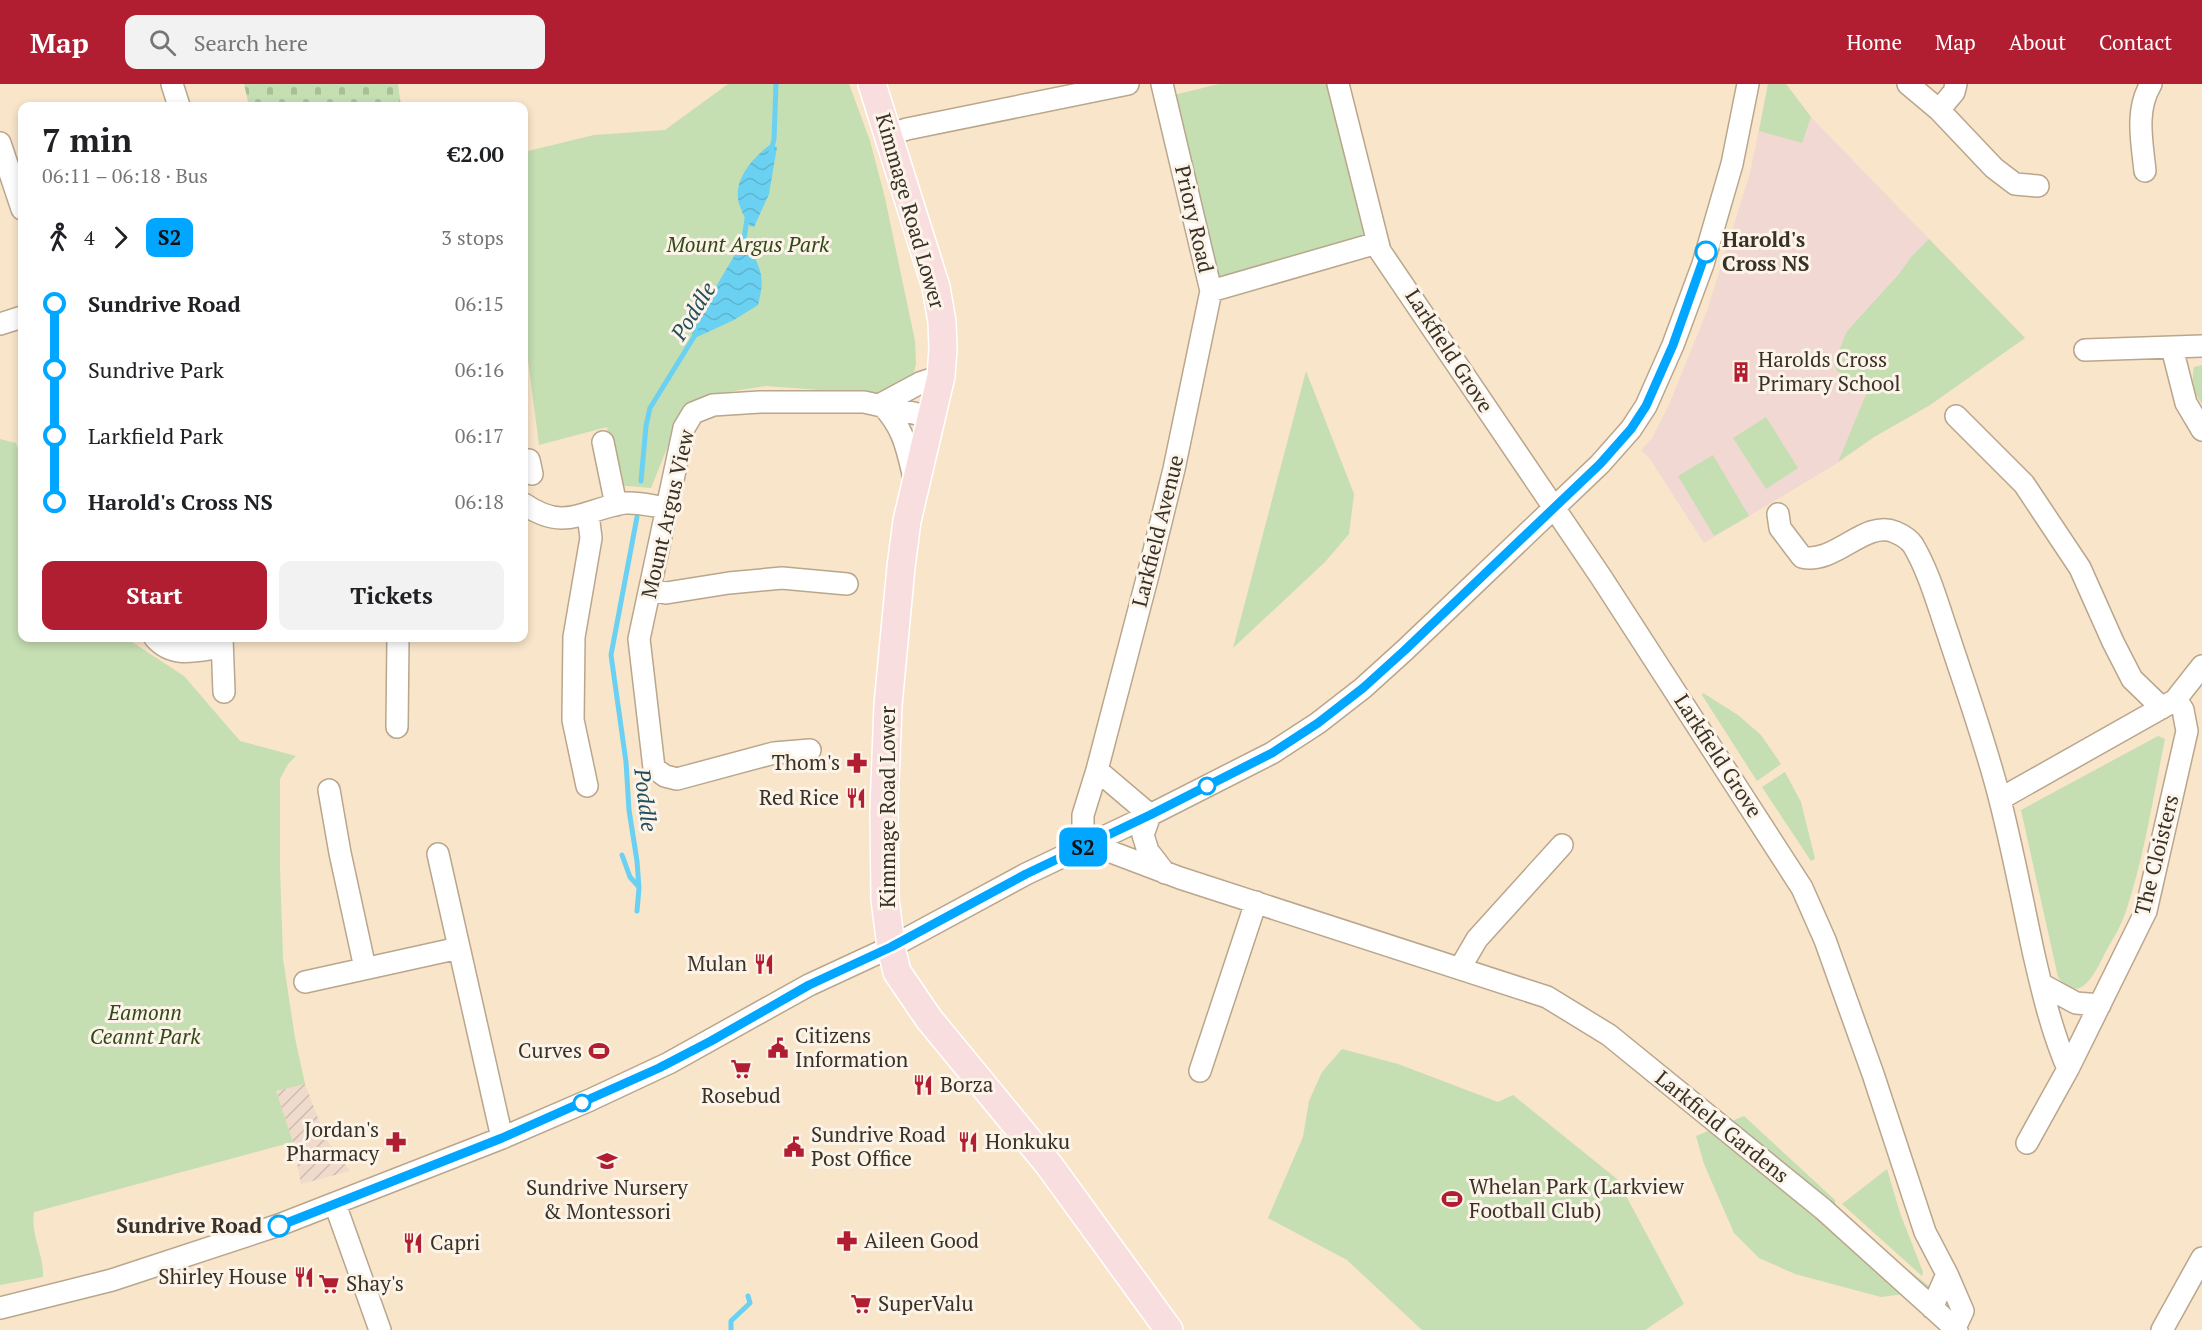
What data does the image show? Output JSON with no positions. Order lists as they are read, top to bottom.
{
  "streets": {
    "main road": ["Kimmage Road Lower"],
    "street": [
      "Priory Road",
      "Larkfield Grove",
      "Mount Argus View",
      "Larkfield Avenue",
      "The Cloisters",
      "Larkfield Gardens"
    ]
  },
  "crossings": [
    ["Kimmage Road Lower", "Mount Argus View"],
    ["Priory Road", "Larkfield Grove"],
    ["Priory Road", "Larkfield Avenue"],
    ["Larkfield Grove", "Larkfield Gardens"],
    ["Larkfield Avenue", "Larkfield Gardens"]
  ],
  "water": ["Poddle"],
  "parks": ["Mount Argus Park", "Eamonn Ceannt Park"],
  "places": {
    "other": ["Harold's Cross NS", "Sundrive Road"],
    "building": ["Harolds Cross Primary School"],
    "pharmacy": ["Thom's", "Jordan's Pharmacy", "Aileen Good"],
    "restaurant": [
      "Red Rice",
      "Mulan",
      "Borza",
      "Honkuku",
      "Capri",
      "Shirley House"
    ],
    "public building": ["Citizens Information", "Sundrive Road Post Office"],
    "sports": ["Curves", "Whelan Park (Larkview Football Club)"],
    "supermarket": ["Rosebud", "Shay's", "SuperValu"],
    "school or university": ["Sundrive Nursery & Montessori"]
  },
  "lines": ["bus line S2"],
  "page": {
    "header": "Map",
    "search": "Search here",
    "nav": [
      "Home",
      "Map",
      "About",
      "Contact"
    ],
    "on_map": "S2",
    "heading": ["7 min", "06:11 – 06:18 · Bus", "€2.00"],
    "legs": ["4", "S2", "3 stops"],
    "list": [
      {
        "name": "Sundrive Road",
        "value": "06:15"
      },
      {
        "name": "Sundrive Park",
        "value": "06:16"
      },
      {
        "name": "Larkfield Park",
        "value": "06:17"
      },
      {
        "name": "Harold's Cross NS",
        "value": "06:18"
      }
    ],
    "buttons": ["Start", "Tickets"]
  }
}
